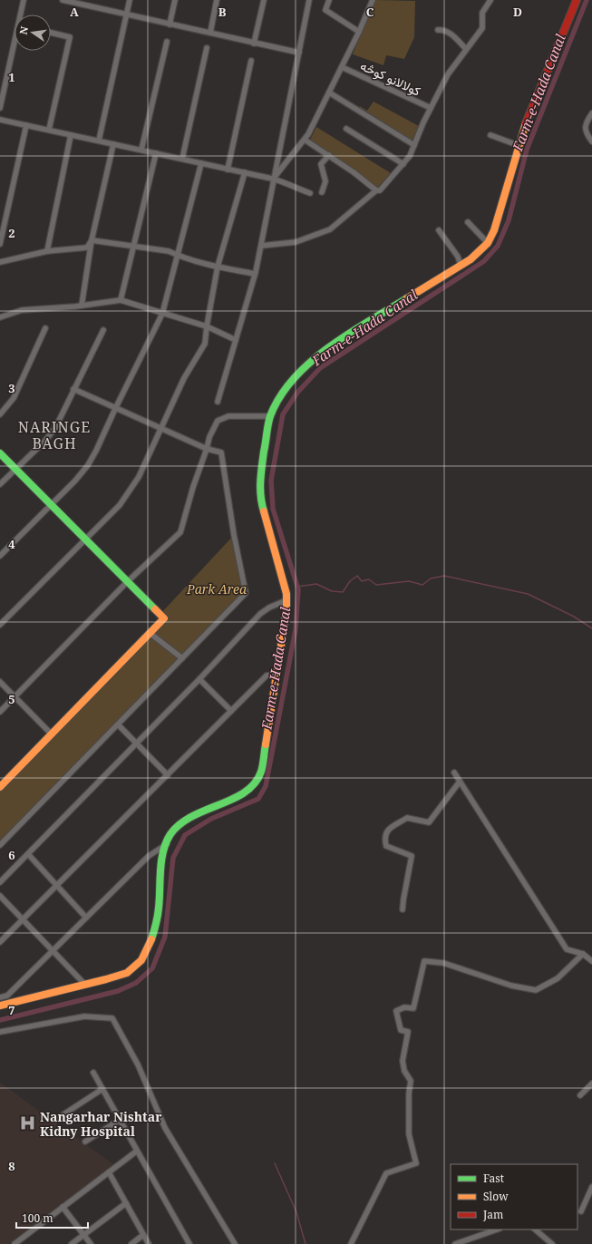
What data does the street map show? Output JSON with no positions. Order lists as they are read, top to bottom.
{
  "streets": {
    "street": ["کولالانو کوڅه"]
  },
  "districts": ["NARINGE BAGH"],
  "water": ["Farm-e-Hada Canal"],
  "parks": ["Park Area"],
  "places": {
    "hospital": ["Nangarhar Nishtar Kidny Hospital"]
  },
  "legend": ["Fast", "Slow", "Jam"],
  "scale_bar": "100 m",
  "north": "left",
  "grid": {
    "columns": [
      "A",
      "B",
      "C",
      "D"
    ],
    "rows": [
      "1",
      "2",
      "3",
      "4",
      "5",
      "6",
      "7",
      "8"
    ]
  }
}
